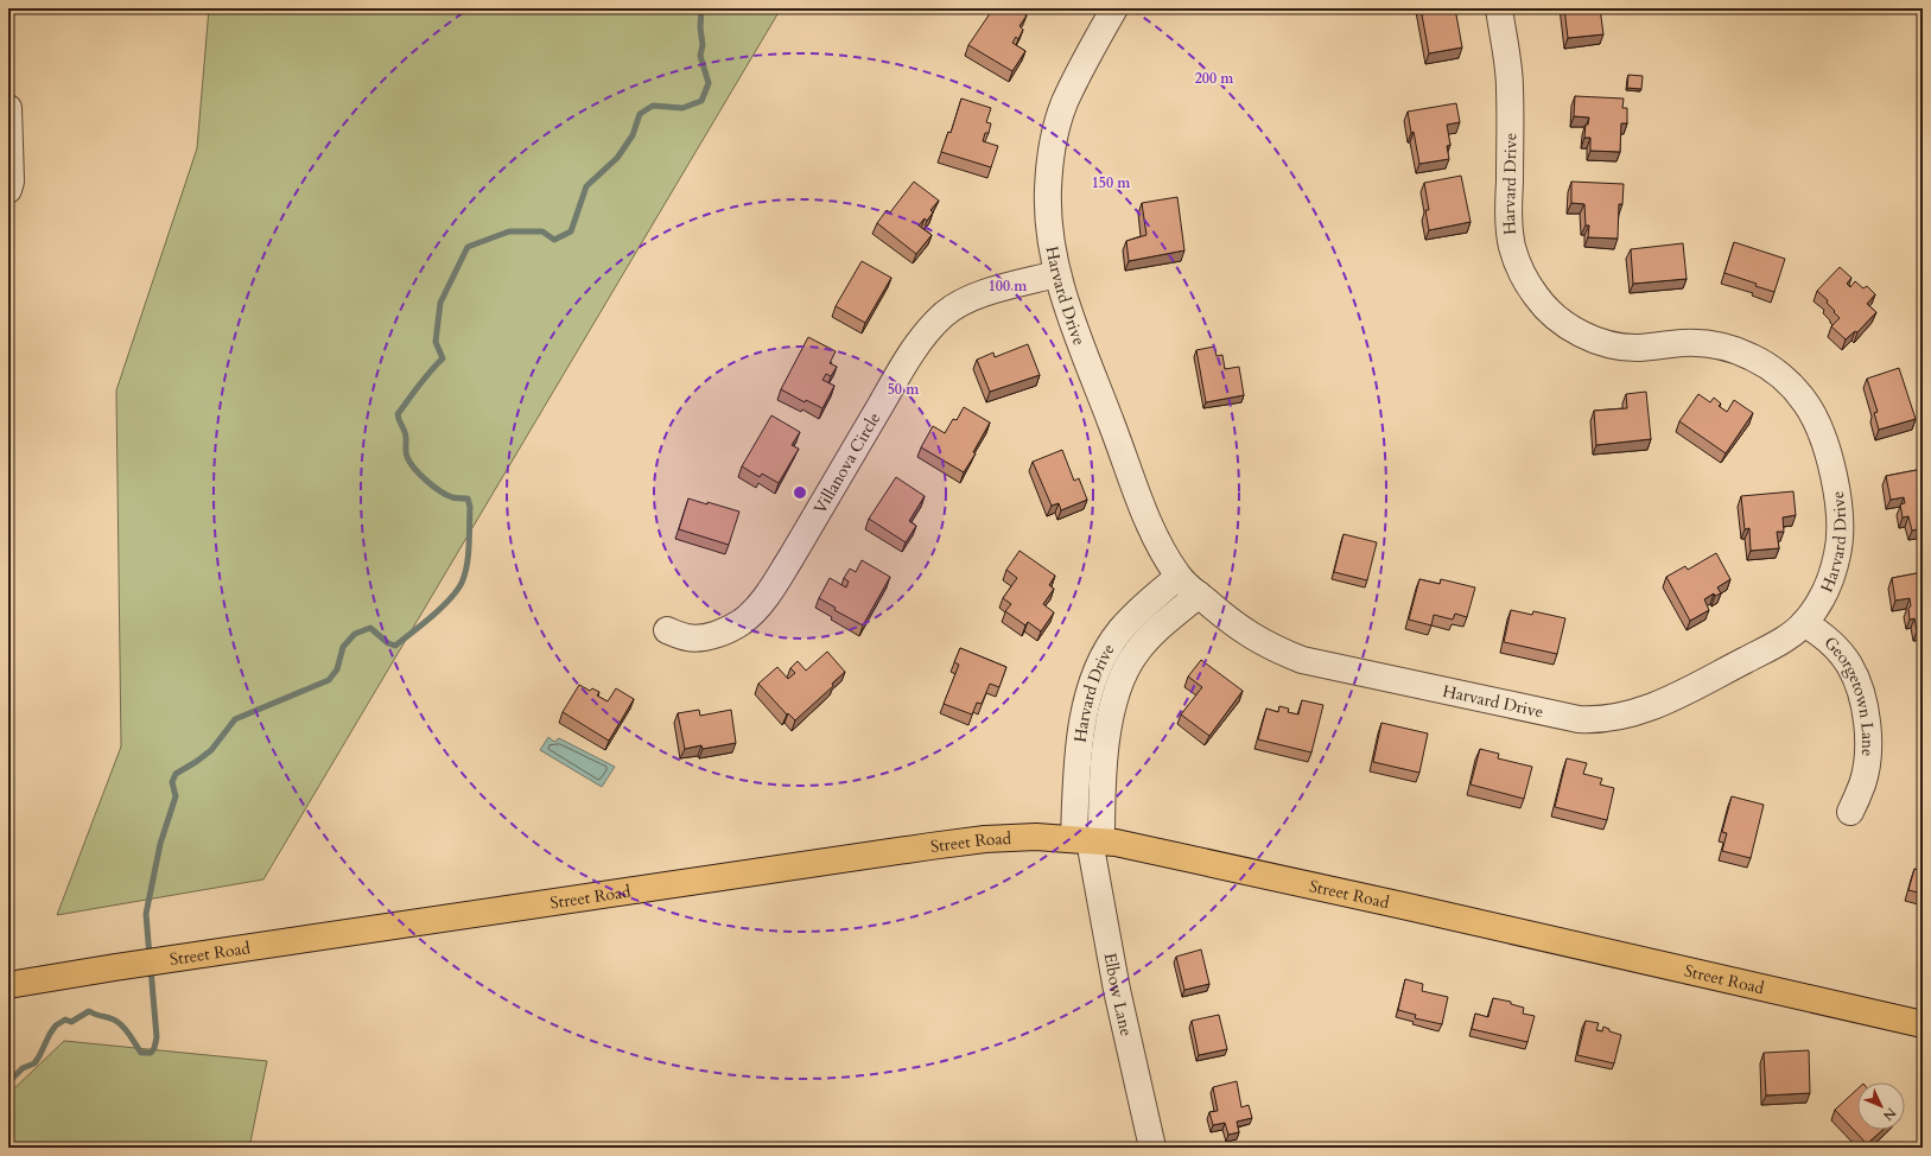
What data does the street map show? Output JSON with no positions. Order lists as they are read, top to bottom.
{
  "streets": {
    "main road": ["Street Road"],
    "street": [
      "Harvard Drive",
      "Villanova Circle",
      "Georgetown Lane",
      "Elbow Lane"
    ]
  },
  "crossings": [
    ["Harvard Drive", "Villanova Circle"],
    ["Harvard Drive", "Georgetown Lane"],
    ["Harvard Drive", "Street Road"],
    ["Harvard Drive", "Elbow Lane"],
    ["Street Road", "Elbow Lane"]
  ],
  "north": "bottom right",
  "rings": [
    "200 m",
    "150 m",
    "100 m",
    "50 m"
  ]
}
